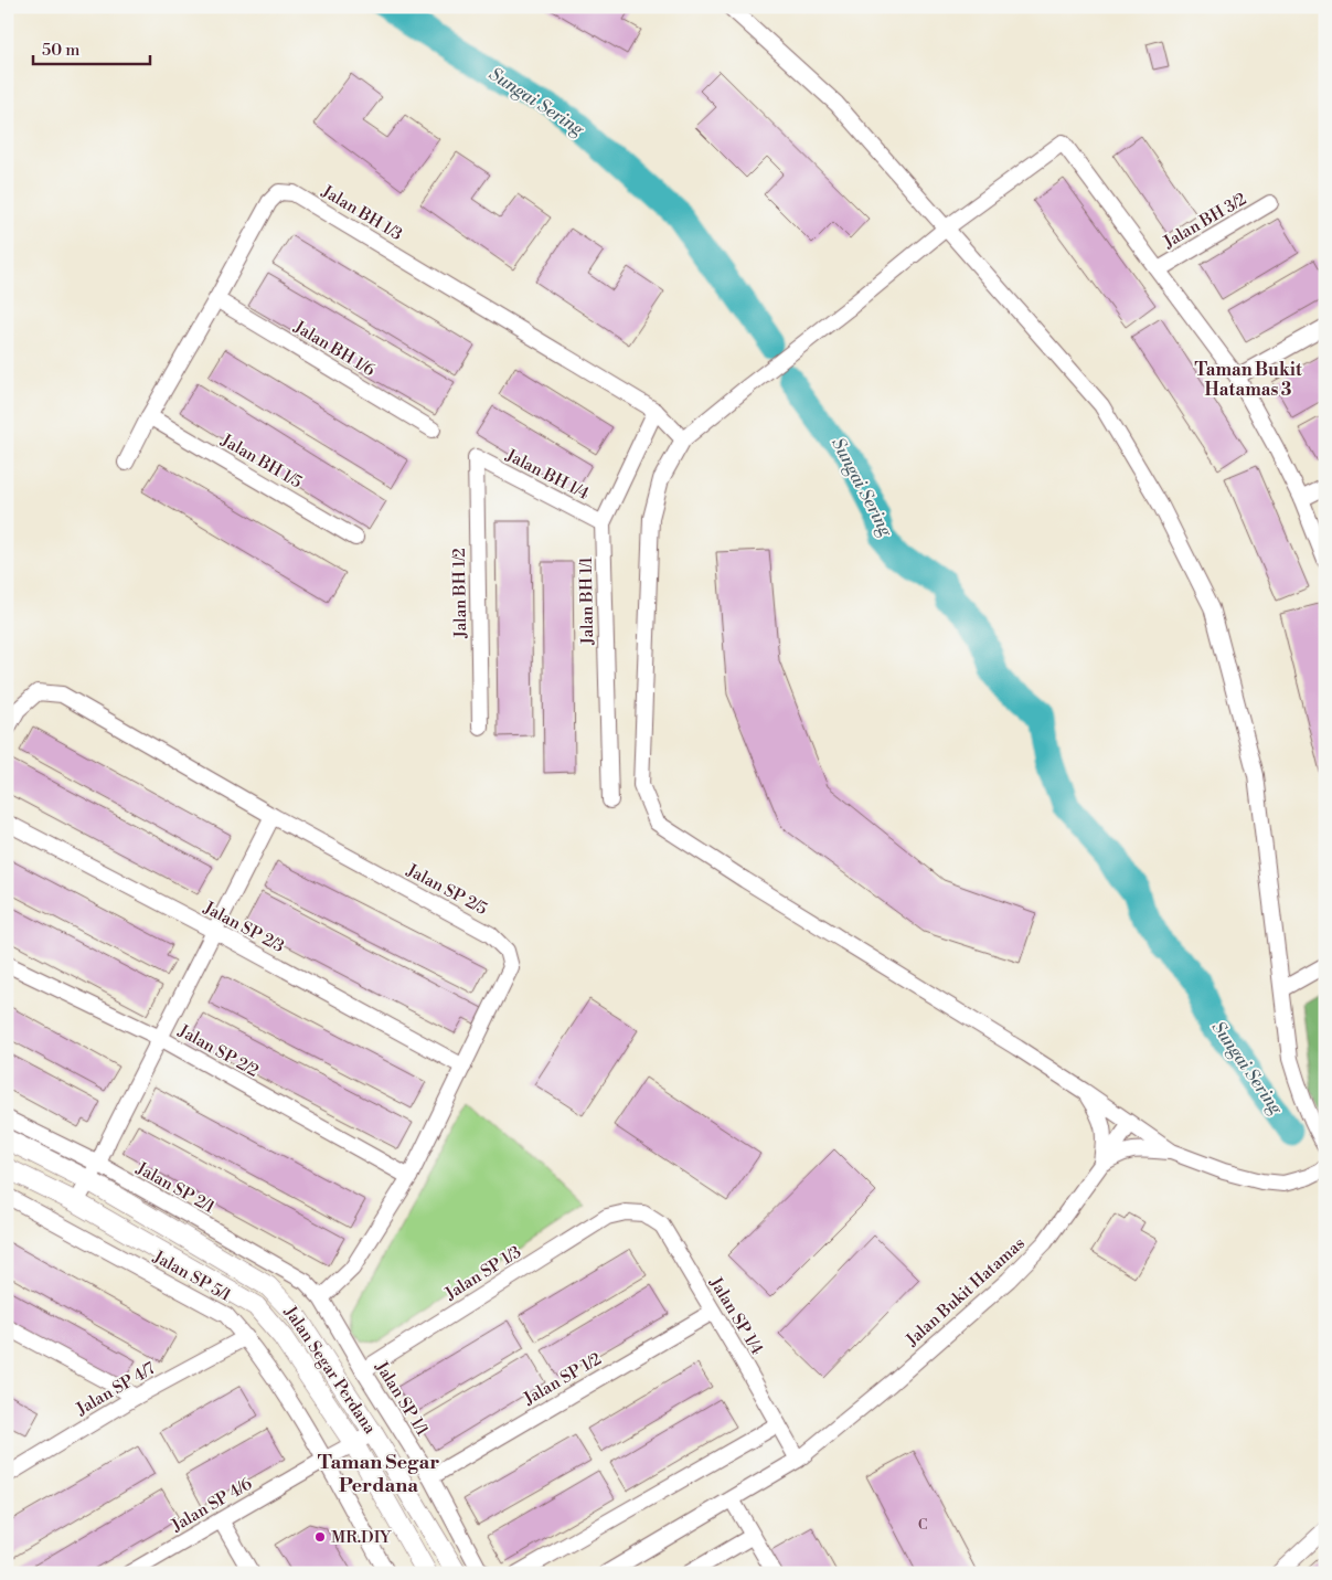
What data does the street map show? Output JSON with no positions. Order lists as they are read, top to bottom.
{
  "streets": {
    "street": [
      "Jalan BH 1/3",
      "Jalan BH 3/2",
      "Jalan BH 1/6",
      "Jalan BH 1/5",
      "Jalan BH 1/4",
      "Jalan BH 1/2",
      "Jalan BH 1/1",
      "Jalan SP 2/5",
      "Jalan SP 2/3",
      "Jalan SP 2/2",
      "Jalan SP 2/1",
      "Jalan SP 1/3",
      "Jalan SP 5/1",
      "Jalan Bukit Hatamas",
      "Jalan SP 1/4",
      "Jalan Segar Perdana",
      "Jalan SP 1/2",
      "Jalan SP 4/7",
      "Jalan SP 1/1",
      "Jalan SP 4/6"
    ]
  },
  "crossings": [
    ["Jalan BH 1/3", "Jalan BH 1/6"],
    ["Jalan BH 1/3", "Jalan BH 1/5"],
    ["Jalan BH 1/3", "Jalan BH 1/1"],
    ["Jalan BH 1/4", "Jalan BH 1/2"],
    ["Jalan BH 1/4", "Jalan BH 1/1"],
    ["Jalan SP 2/5", "Jalan SP 2/3"],
    ["Jalan SP 2/5", "Jalan SP 2/2"],
    ["Jalan SP 2/5", "Jalan SP 2/1"],
    ["Jalan SP 2/5", "Jalan SP 1/1"],
    ["Jalan SP 2/1", "Jalan Segar Perdana"],
    ["Jalan SP 2/1", "Jalan SP 1/1"],
    ["Jalan SP 1/3", "Jalan SP 1/4"],
    ["Jalan SP 1/3", "Jalan SP 1/1"],
    ["Jalan SP 5/1", "Jalan SP 4/7"],
    ["Jalan SP 5/1", "Jalan SP 4/6"],
    ["Jalan Bukit Hatamas", "Jalan SP 1/4"],
    ["Jalan SP 1/4", "Jalan SP 1/2"],
    ["Jalan Segar Perdana", "Jalan SP 4/6"],
    ["Jalan SP 1/2", "Jalan SP 1/1"]
  ],
  "districts": ["Taman Bukit Hatamas 3", "Taman Segar Perdana"],
  "water": ["Sungai Sering"],
  "places": ["MR.DIY"],
  "house_numbers": ["C"],
  "scale_bar": "50 m"
}
